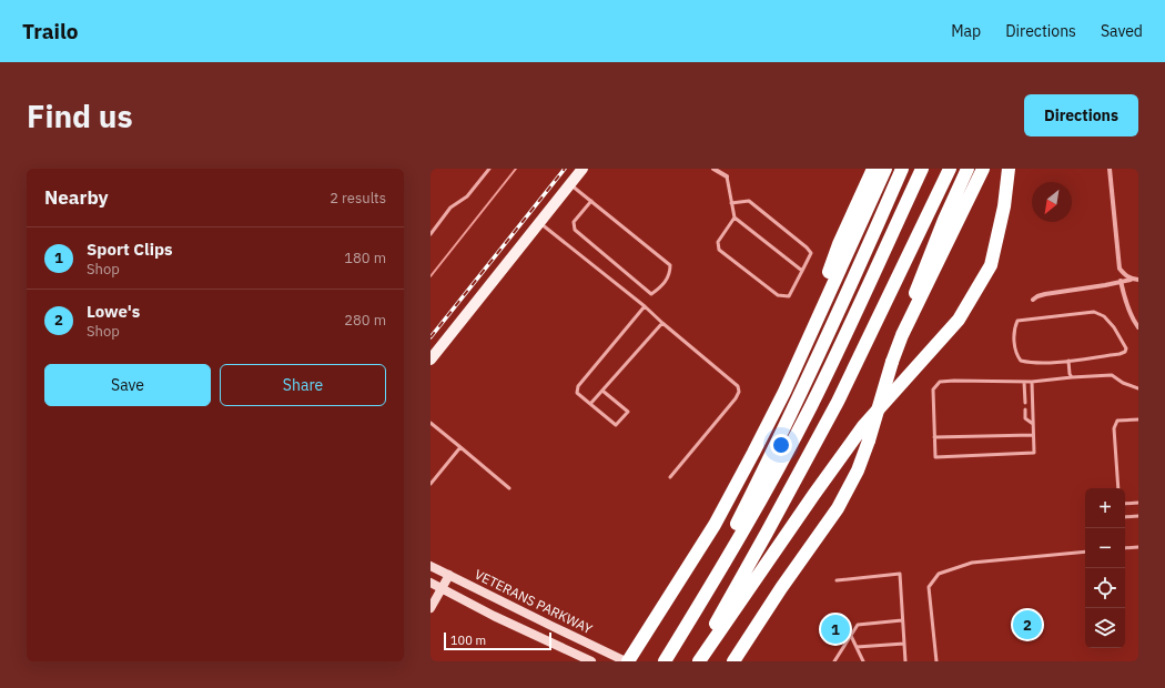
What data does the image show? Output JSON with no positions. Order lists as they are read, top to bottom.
{
  "streets": {
    "main road": ["VETERANS PARKWAY"]
  },
  "scale_bar": "100 m",
  "north": "bottom left",
  "page": {
    "header": "Trailo",
    "nav": ["Map", "Directions", "Saved"],
    "buttons": [
      "Directions",
      ["Save", "Share"]
    ],
    "title": "Find us",
    "heading": ["Nearby", "2 results"],
    "list": [
      {
        "mark": "1",
        "name": "Sport Clips",
        "note": "Shop",
        "value": "180 m"
      },
      {
        "mark": "2",
        "name": "Lowe's",
        "note": "Shop",
        "value": "280 m"
      }
    ],
    "map_buttons": ["+", "−"],
    "pins": ["2", "1"],
    "scale": "100 m"
  }
}
